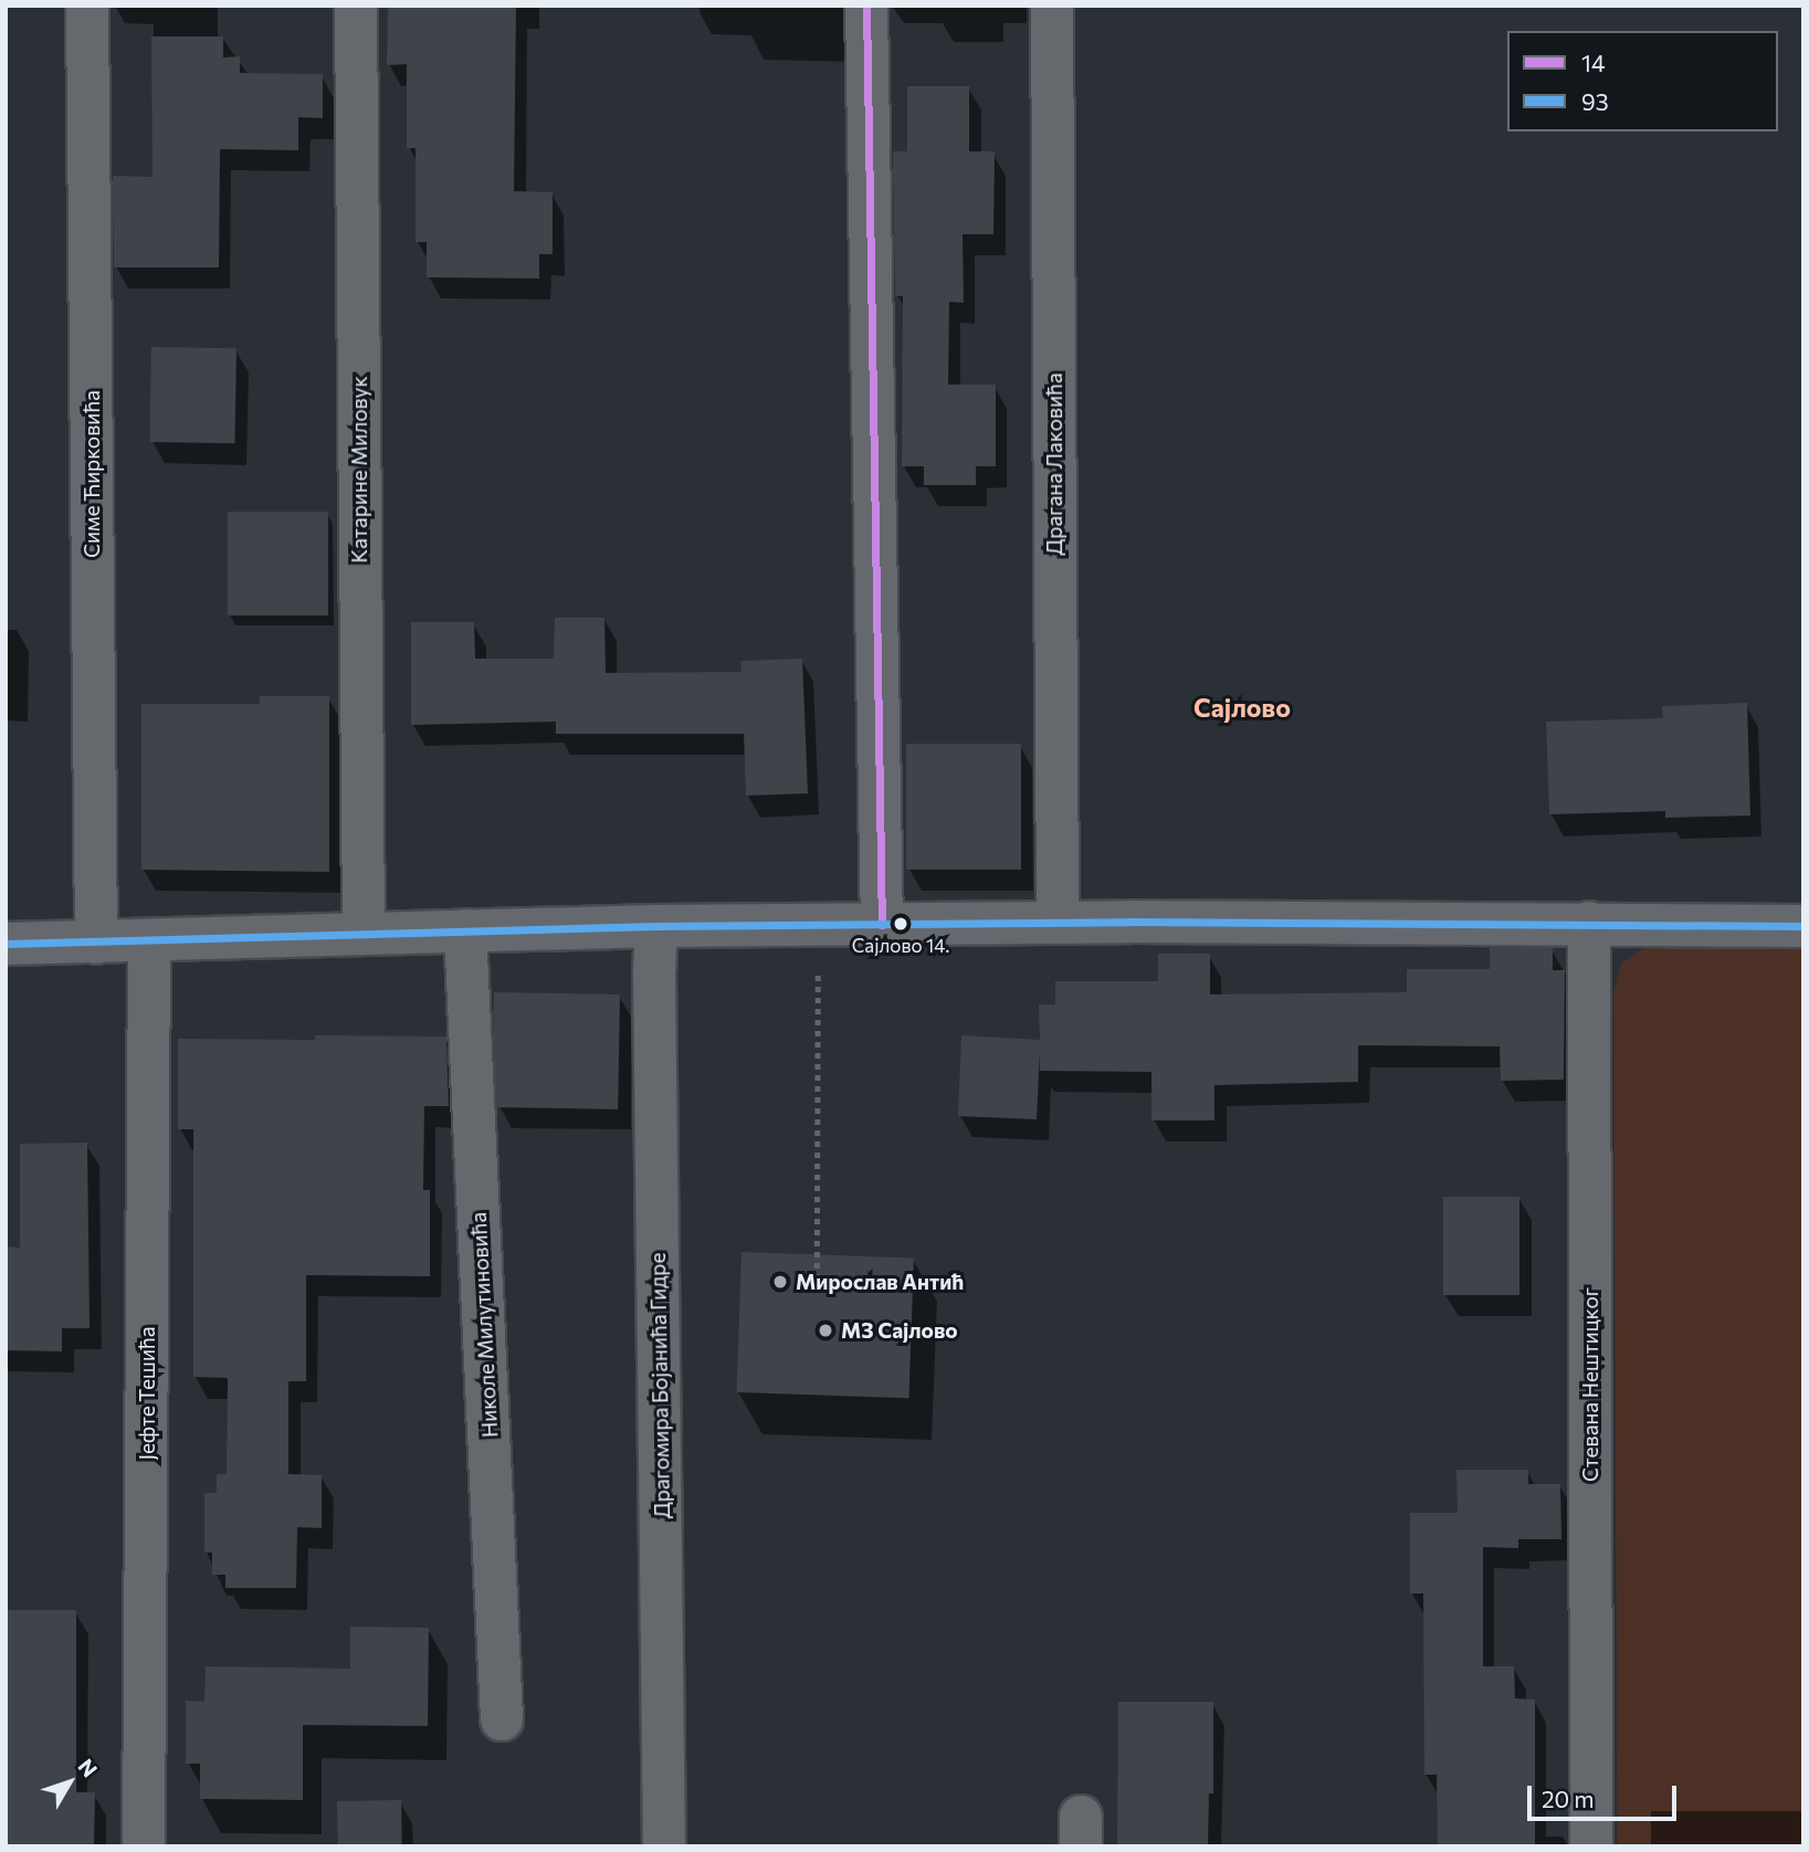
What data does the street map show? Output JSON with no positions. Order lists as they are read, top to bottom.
{
  "streets": {
    "street": [
      "Драгана Лаковића",
      "Катарине Миловук",
      "Симе Ћирковића",
      "Николе Милутиновића",
      "Стевана Нештицког",
      "Драгомира Бојанића Гидре",
      "Јефте Тешића"
    ]
  },
  "districts": ["Сајлово"],
  "places": ["Сајлово 14.", "Мирослав Антић", "МЗ Сајлово"],
  "lines": ["transit line 14", "transit line 93"],
  "legend": ["14", "93"],
  "scale_bar": "20 m",
  "north": "top right"
}
